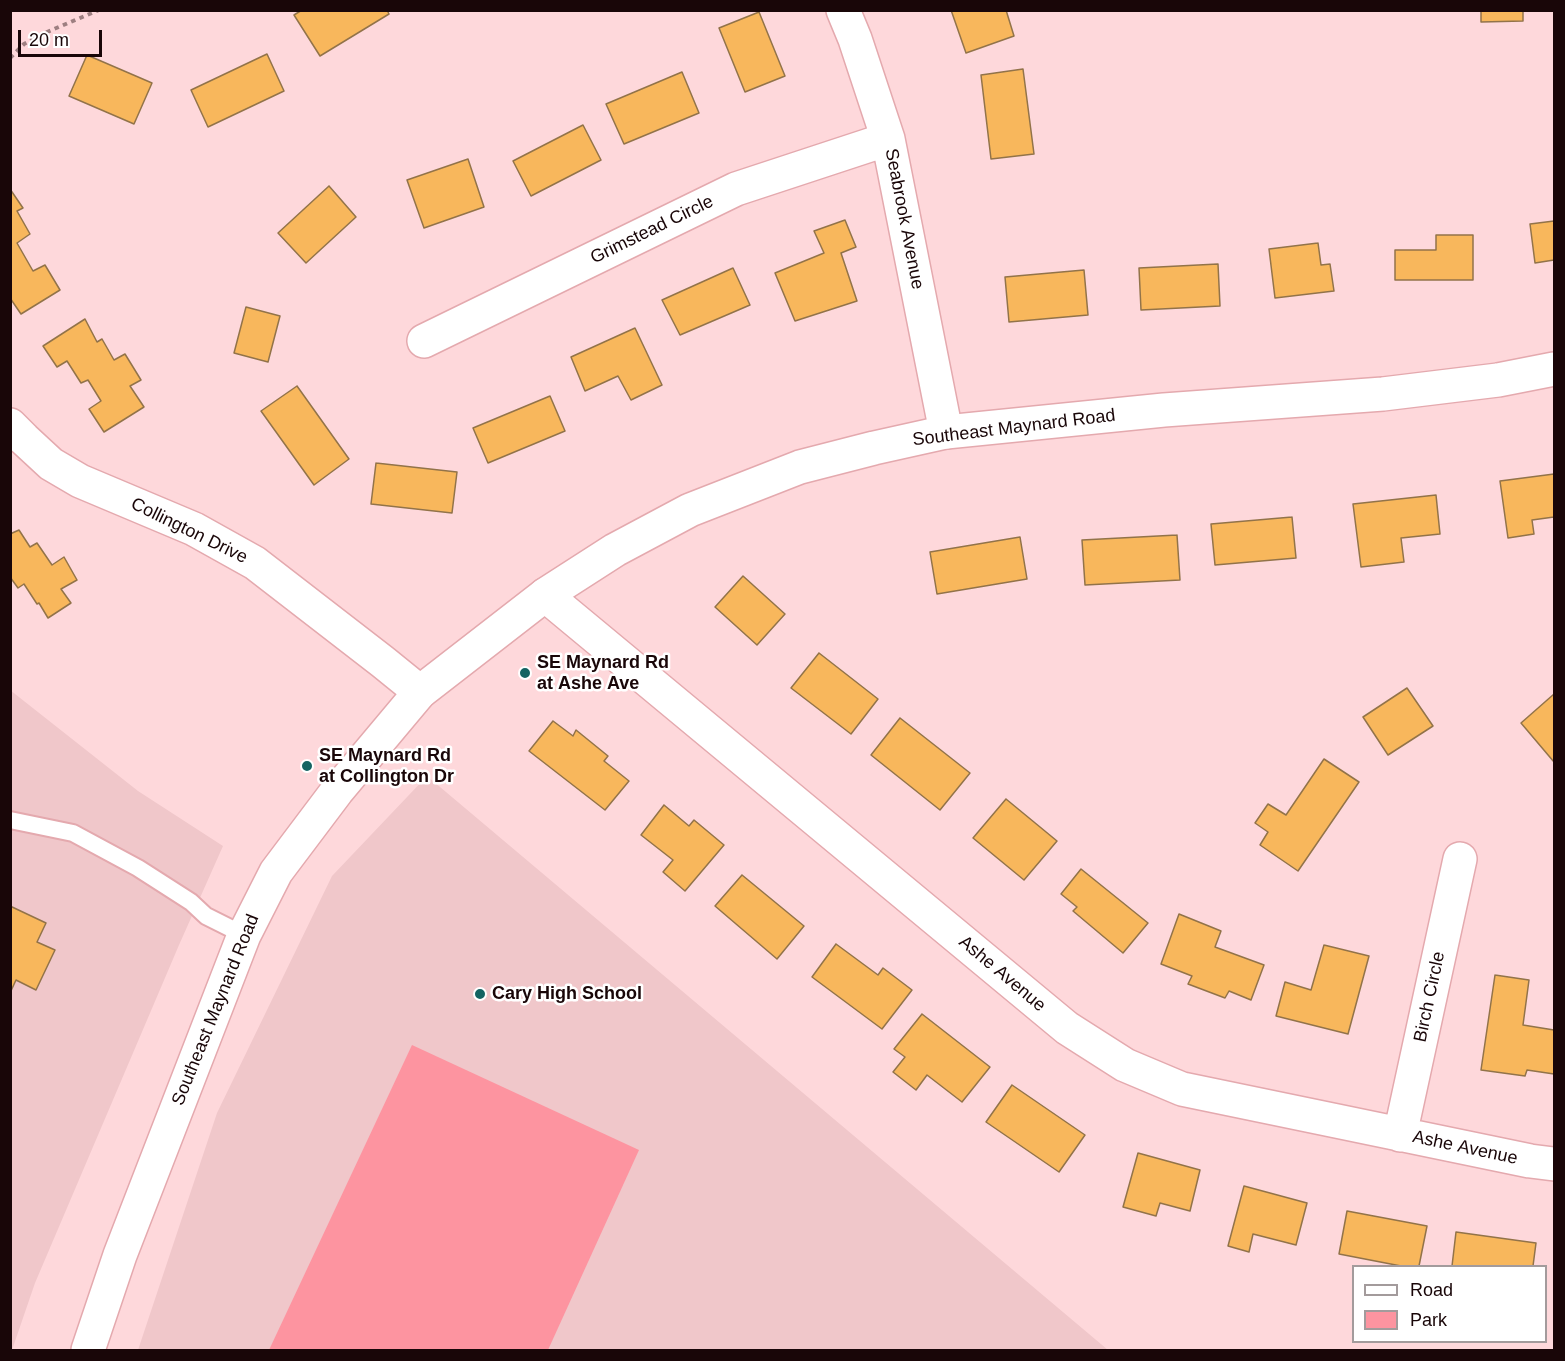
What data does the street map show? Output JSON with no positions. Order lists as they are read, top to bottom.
{
  "streets": {
    "street": [
      "Seabrook Avenue",
      "Grimstead Circle",
      "Southeast Maynard Road",
      "Collington Drive",
      "Ashe Avenue",
      "Birch Circle"
    ]
  },
  "crossings": [
    ["Seabrook Avenue", "Grimstead Circle"],
    ["Seabrook Avenue", "Southeast Maynard Road"],
    ["Southeast Maynard Road", "Collington Drive"],
    ["Southeast Maynard Road", "Ashe Avenue"],
    ["Ashe Avenue", "Birch Circle"]
  ],
  "places": ["SE Maynard Rd at Ashe Ave", "SE Maynard Rd at Collington Dr", "Cary High School"],
  "legend": ["Road", "Park"],
  "scale_bar": "20 m"
}
